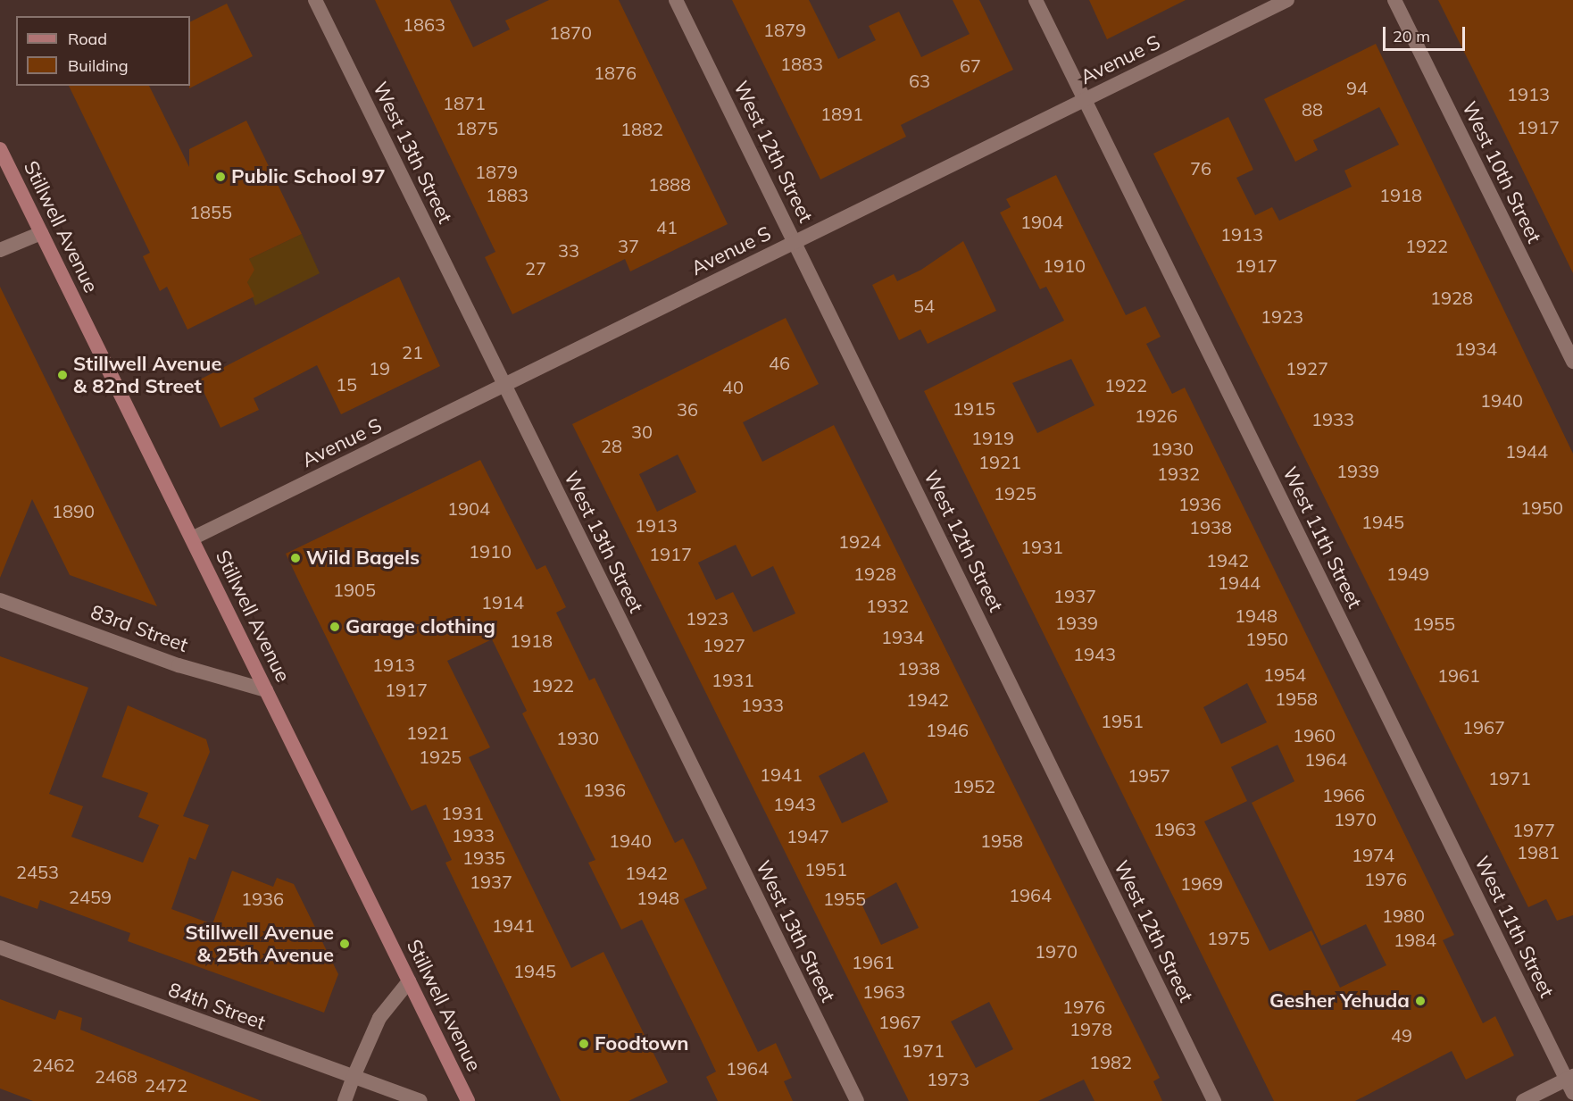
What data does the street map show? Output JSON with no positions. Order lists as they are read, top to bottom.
{
  "streets": {
    "main road": ["Stillwell Avenue"],
    "street": [
      "Avenue S",
      "West 12th Street",
      "West 13th Street",
      "West 10th Street",
      "West 11th Street",
      "83rd Street",
      "84th Street"
    ]
  },
  "crossings": [
    ["Avenue S", "West 12th Street"],
    ["Avenue S", "West 13th Street"],
    ["Avenue S", "Stillwell Avenue"],
    ["Avenue S", "West 11th Street"],
    ["Stillwell Avenue", "83rd Street"]
  ],
  "places": [
    "Public School 97",
    "Stillwell Avenue & 82nd Street",
    "Wild Bagels",
    "Garage clothing",
    "Stillwell Avenue & 25th Avenue",
    "Gesher Yehuda",
    "Foodtown"
  ],
  "house_numbers": [
    "1863",
    "1879",
    "1870",
    "1883",
    "67",
    "1876",
    "63",
    "94",
    "1913",
    "1871",
    "88",
    "1891",
    "1917",
    "1875",
    "1882",
    "76",
    "1879",
    "1888",
    "1883",
    "1918",
    "1855",
    "1904",
    "41",
    "1913",
    "37",
    "1922",
    "33",
    "1910",
    "1917",
    "27",
    "1928",
    "54",
    "1923",
    "1934",
    "21",
    "46",
    "19",
    "1927",
    "15",
    "1922",
    "40",
    "1940",
    "1915",
    "36",
    "1926",
    "1933",
    "30",
    "1919",
    "28",
    "1930",
    "1944",
    "1921",
    "1939",
    "1932",
    "1925",
    "1936",
    "1950",
    "1904",
    "1890",
    "1945",
    "1913",
    "1938",
    "1924",
    "1931",
    "1910",
    "1917",
    "1942",
    "1928",
    "1949",
    "1944",
    "1905",
    "1937",
    "1914",
    "1932",
    "1948",
    "1923",
    "1939",
    "1955",
    "1934",
    "1950",
    "1918",
    "1927",
    "1943",
    "1913",
    "1938",
    "1954",
    "1961",
    "1931",
    "1922",
    "1917",
    "1958",
    "1942",
    "1933",
    "1951",
    "1967",
    "1946",
    "1921",
    "1960",
    "1930",
    "1925",
    "1964",
    "1941",
    "1957",
    "1971",
    "1952",
    "1936",
    "1966",
    "1943",
    "1931",
    "1970",
    "1963",
    "1977",
    "1933",
    "1947",
    "1940",
    "1958",
    "1981",
    "1974",
    "1935",
    "1951",
    "2453",
    "1942",
    "1976",
    "1937",
    "1969",
    "1964",
    "2459",
    "1948",
    "1936",
    "1955",
    "1980",
    "1941",
    "1975",
    "1984",
    "1970",
    "1961",
    "1945",
    "1963",
    "1976",
    "1967",
    "1978",
    "49",
    "1971",
    "1982",
    "2462",
    "1964",
    "2468",
    "1973",
    "2472"
  ],
  "legend": ["Road", "Building"],
  "scale_bar": "20 m"
}
